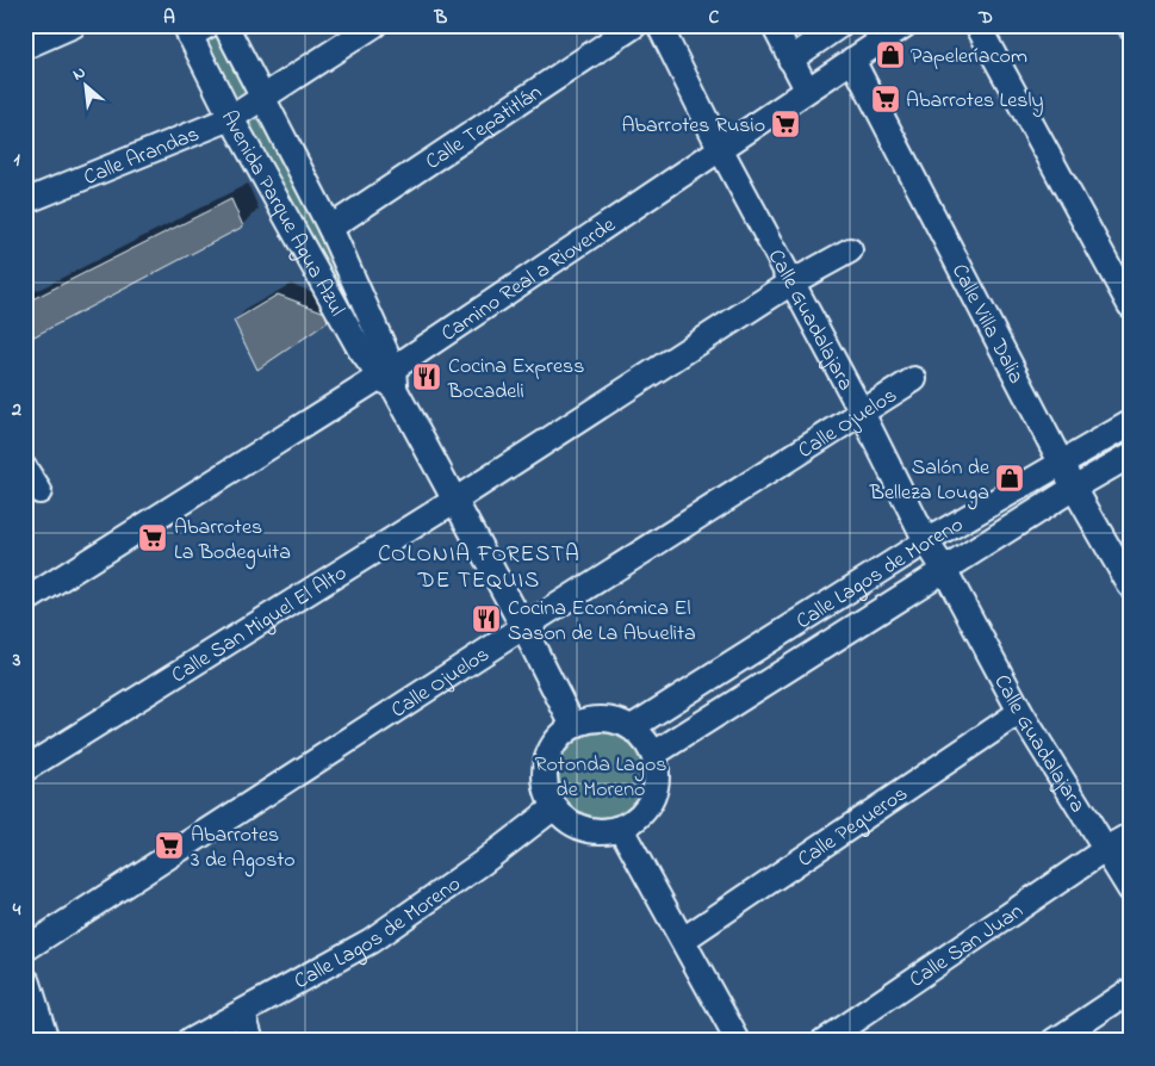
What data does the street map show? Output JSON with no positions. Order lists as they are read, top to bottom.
{
  "streets": {
    "street": [
      "Calle Tepatitlán",
      "Calle Arandas",
      "Avenida Parque Agua Azul",
      "Camino Real a Rioverde",
      "Calle Guadalajara",
      "Calle Villa Dalia",
      "Calle Ojuelos",
      "Calle Lagos de Moreno",
      "Calle San Miguel El Alto",
      "Calle Pegueros",
      "Calle San Juan"
    ]
  },
  "crossings": [
    ["Calle Tepatitlán", "Avenida Parque Agua Azul"],
    ["Calle Arandas", "Avenida Parque Agua Azul"],
    ["Avenida Parque Agua Azul", "Camino Real a Rioverde"],
    ["Avenida Parque Agua Azul", "Calle Ojuelos"],
    ["Avenida Parque Agua Azul", "Calle Lagos de Moreno"],
    ["Avenida Parque Agua Azul", "Calle San Miguel El Alto"],
    ["Camino Real a Rioverde", "Calle Guadalajara"],
    ["Camino Real a Rioverde", "Calle Villa Dalia"],
    ["Calle Guadalajara", "Calle Ojuelos"],
    ["Calle Guadalajara", "Calle Lagos de Moreno"],
    ["Calle Guadalajara", "Calle San Miguel El Alto"],
    ["Calle Guadalajara", "Calle Pegueros"],
    ["Calle Guadalajara", "Calle San Juan"],
    ["Calle Villa Dalia", "Calle Lagos de Moreno"]
  ],
  "districts": ["COLONIA FORESTA DE TEQUIS"],
  "parks": ["Rotonda Lagos de Moreno"],
  "places": {
    "shop": ["Papeleríacom", "Salón de Belleza Louga"],
    "supermarket": [
      "Abarrotes Lesly",
      "Abarrotes Rusio",
      "Abarrotes La Bodeguita",
      "Abarrotes 3 de Agosto"
    ],
    "restaurant": ["Cocina Express Bocadeli", "Cocina Económica El Sason de La Abuelita"]
  },
  "north": "top left",
  "grid": {
    "columns": [
      "A",
      "B",
      "C",
      "D"
    ],
    "rows": [
      "1",
      "2",
      "3",
      "4"
    ]
  }
}
